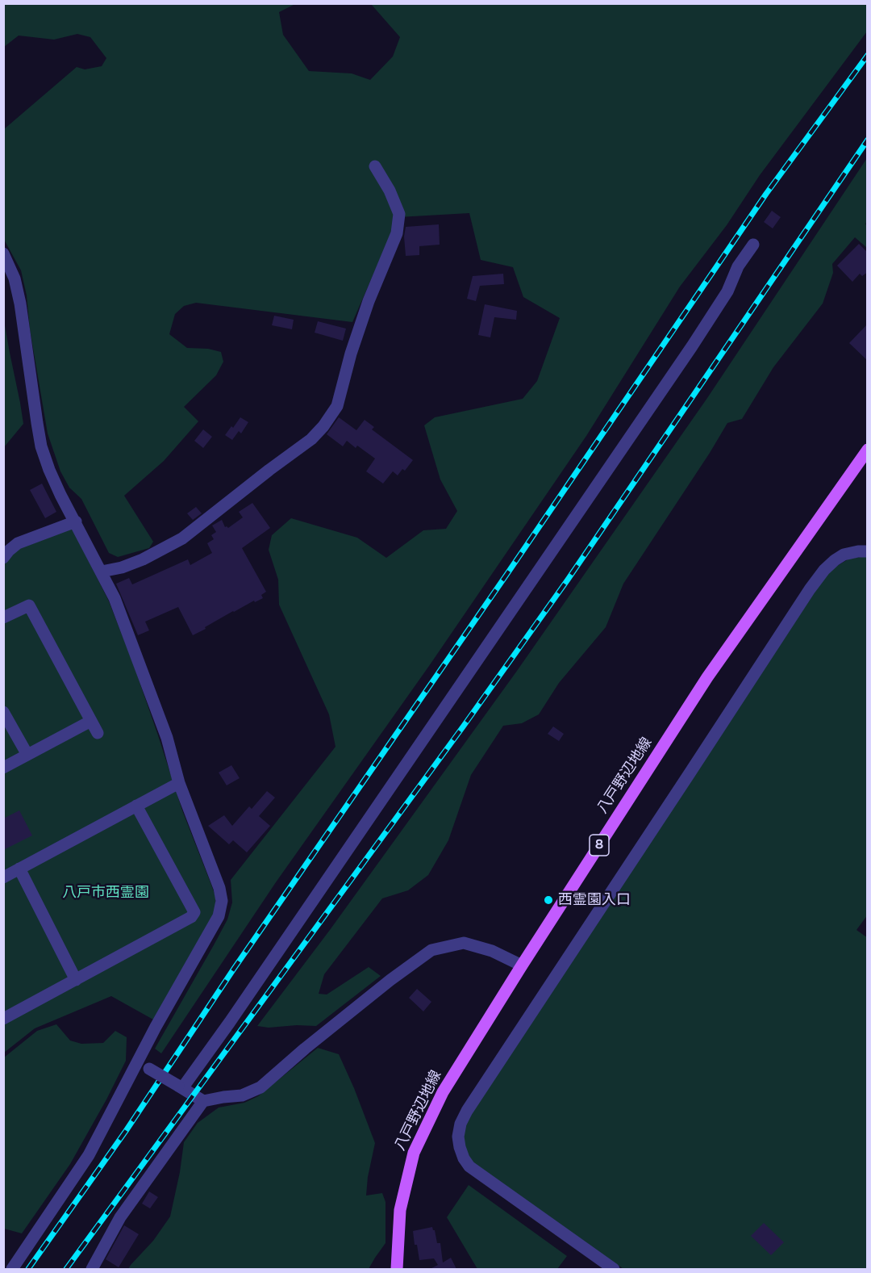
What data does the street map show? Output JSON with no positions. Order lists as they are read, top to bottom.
{
  "streets": {
    "main road": ["八戸野辺地線", "8"]
  },
  "parks": ["八戸市西霊園"],
  "places": ["西霊園入口"]
}
